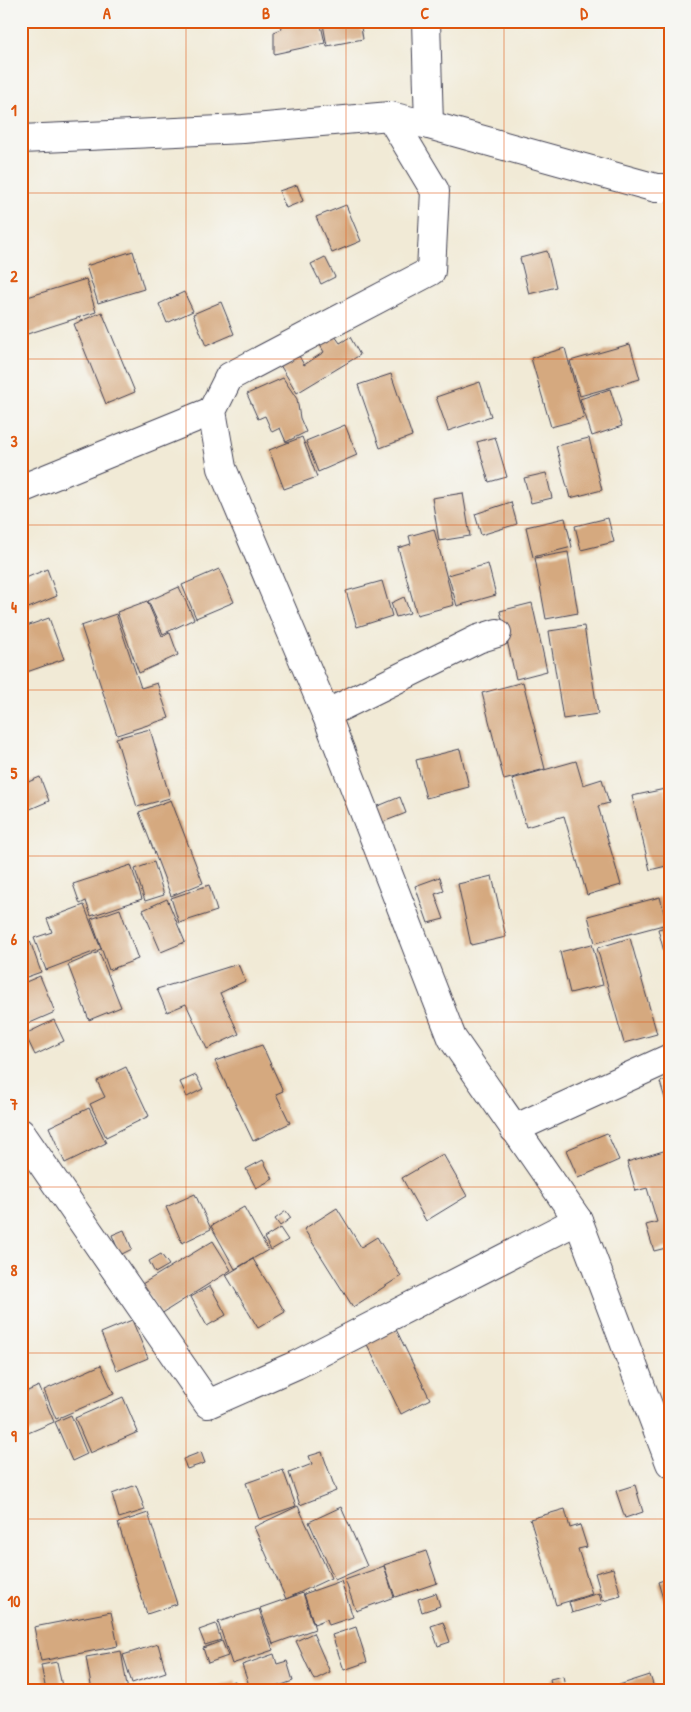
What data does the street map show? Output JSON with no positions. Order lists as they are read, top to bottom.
{
  "grid": {
    "columns": [
      "A",
      "B",
      "C",
      "D"
    ],
    "rows": [
      "1",
      "2",
      "3",
      "4",
      "5",
      "6",
      "7",
      "8",
      "9",
      "10"
    ]
  }
}
